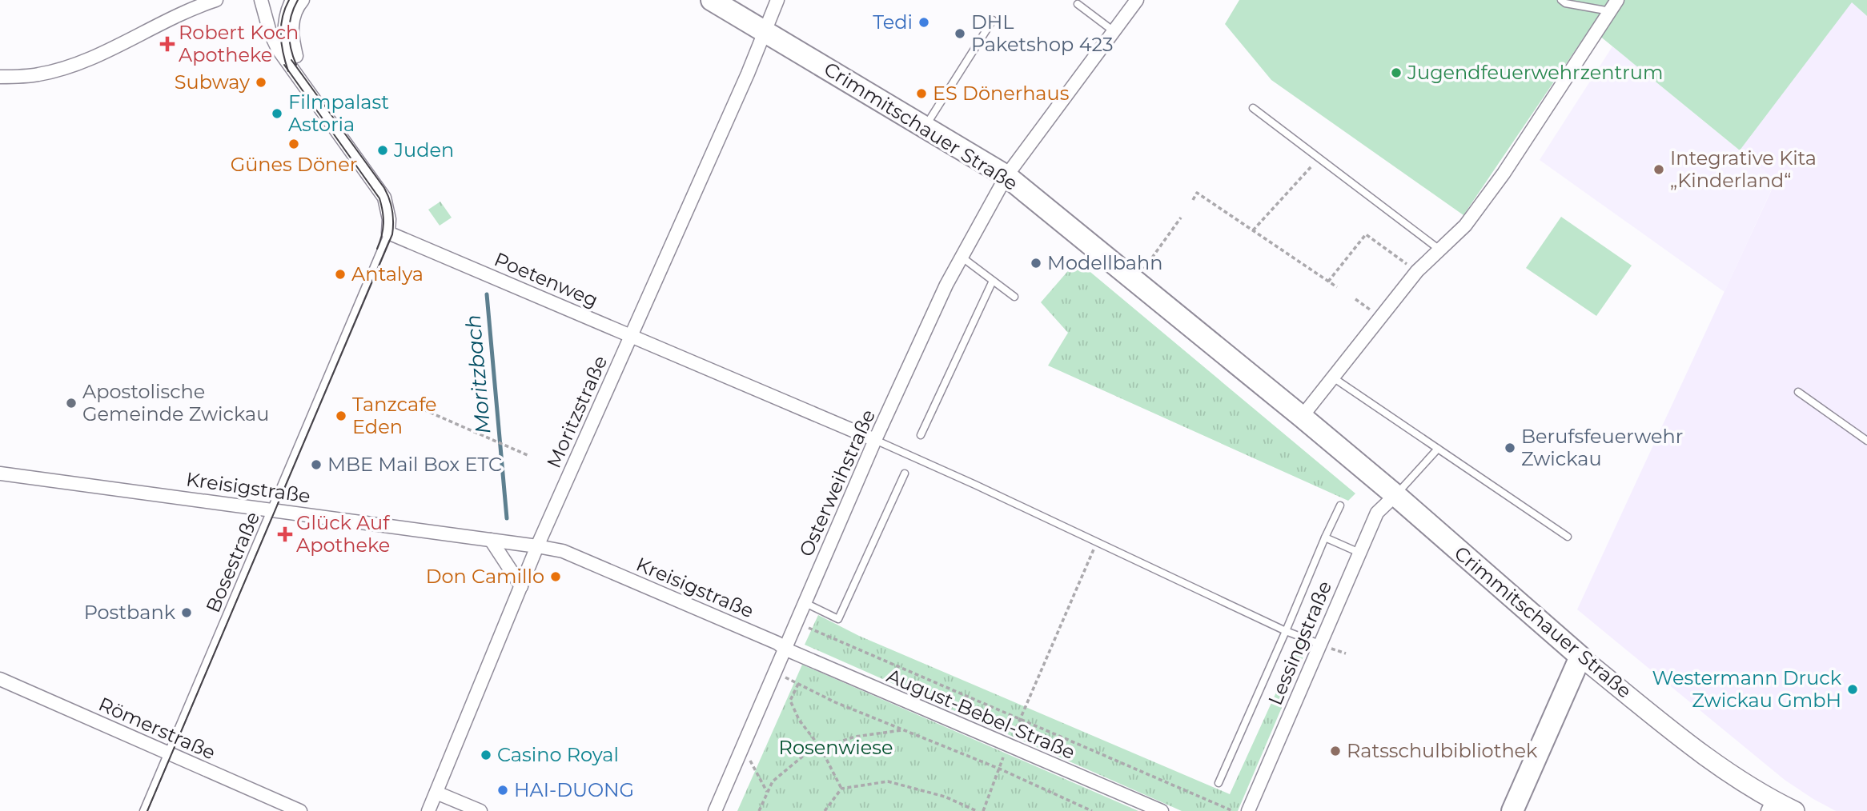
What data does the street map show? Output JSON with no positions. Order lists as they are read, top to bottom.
{
  "streets": {
    "main road": ["Crimmitschauer Straße"],
    "street": [
      "Poetenweg",
      "Moritzstraße",
      "Osterweihstraße",
      "Kreisigstraße",
      "Lessingstraße",
      "August-Bebel-Straße",
      "Römerstraße"
    ],
    "lane": ["Bosestraße"]
  },
  "crossings": [
    ["Crimmitschauer Straße", "Moritzstraße"],
    ["Crimmitschauer Straße", "Osterweihstraße"],
    ["Crimmitschauer Straße", "Lessingstraße"],
    ["Poetenweg", "Moritzstraße"],
    ["Poetenweg", "Osterweihstraße"],
    ["Poetenweg", "Bosestraße"],
    ["Moritzstraße", "Kreisigstraße"],
    ["Osterweihstraße", "Kreisigstraße"],
    ["Osterweihstraße", "August-Bebel-Straße"],
    ["Kreisigstraße", "Bosestraße"],
    ["Kreisigstraße", "August-Bebel-Straße"],
    ["Bosestraße", "Römerstraße"]
  ],
  "water": ["Moritzbach"],
  "parks": ["Rosenwiese"],
  "places": {
    "other": [
      "Tedi",
      "DHL Paketshop 423",
      "Jugendfeuerwehrzentrum",
      "Subway",
      "ES Dönerhaus",
      "Filmpalast Astoria",
      "Günes Döner",
      "Juden",
      "Integrative Kita „Kinderland“",
      "Modellbahn",
      "Antalya",
      "Apostolische Gemeinde Zwickau",
      "Tanzcafe Eden",
      "Berufsfeuerwehr Zwickau",
      "MBE Mail Box ETC",
      "Don Camillo",
      "Postbank",
      "Westermann Druck Zwickau GmbH",
      "Ratsschulbibliothek",
      "Casino Royal",
      "HAI-DUONG"
    ],
    "health": ["Robert Koch Apotheke", "Glück Auf Apotheke"]
  }
}
